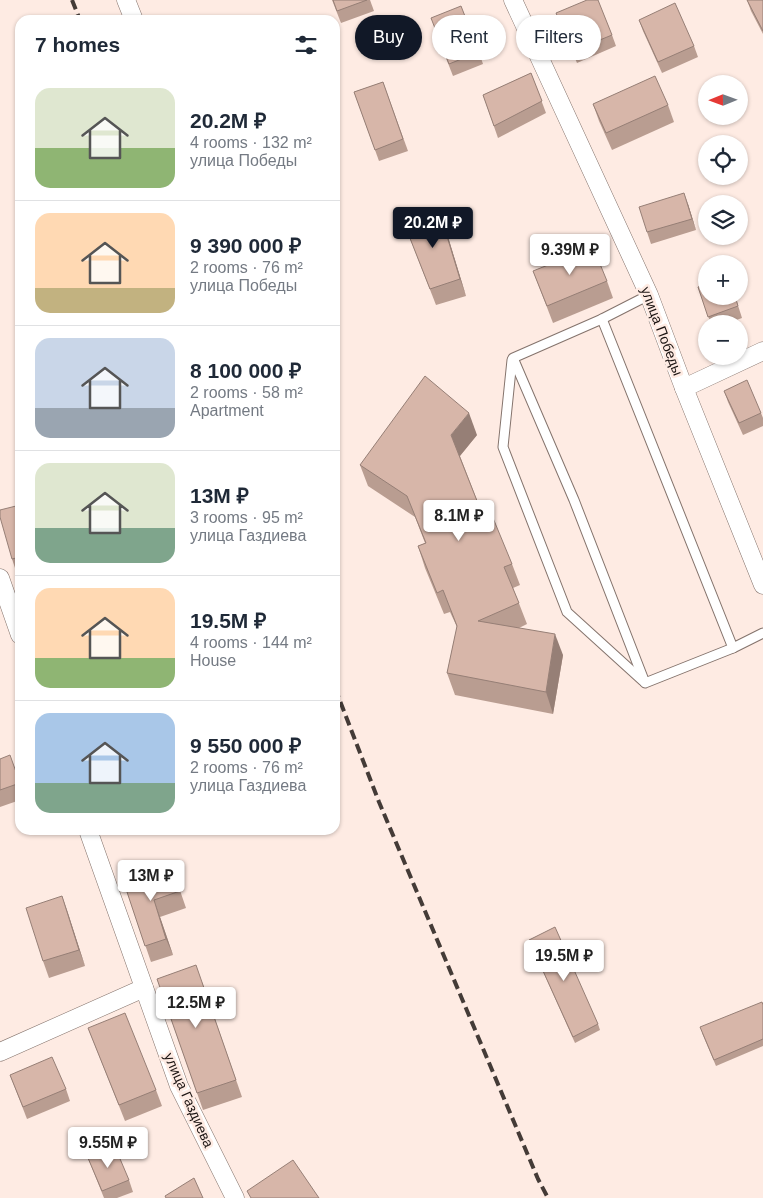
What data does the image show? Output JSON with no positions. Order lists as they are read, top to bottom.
{
  "streets": {
    "street": ["улица Победы", "улица Газдиева"]
  },
  "north": "left",
  "page": {
    "chip": ["Buy", "Rent", "Filters"],
    "heading": "7 homes",
    "map_buttons": ["+", "−"],
    "list": [
      {
        "name": "20.2M ₽",
        "note": "4 rooms · 132 m² · улица Победы"
      },
      {
        "name": "9 390 000 ₽",
        "note": "2 rooms · 76 m² · улица Победы"
      },
      {
        "name": "8 100 000 ₽",
        "note": "2 rooms · 58 m² · Apartment"
      },
      {
        "name": "13M ₽",
        "note": "3 rooms · 95 m² · улица Газдиева"
      },
      {
        "name": "19.5M ₽",
        "note": "4 rooms · 144 m² · House"
      },
      {
        "name": "9 550 000 ₽",
        "note": "2 rooms · 76 m² · улица Газдиева"
      }
    ],
    "price": [
      "20.2M ₽",
      "9.39M ₽",
      "8.1M ₽",
      "13M ₽",
      "19.5M ₽",
      "12.5M ₽",
      "9.55M ₽"
    ]
  }
}
